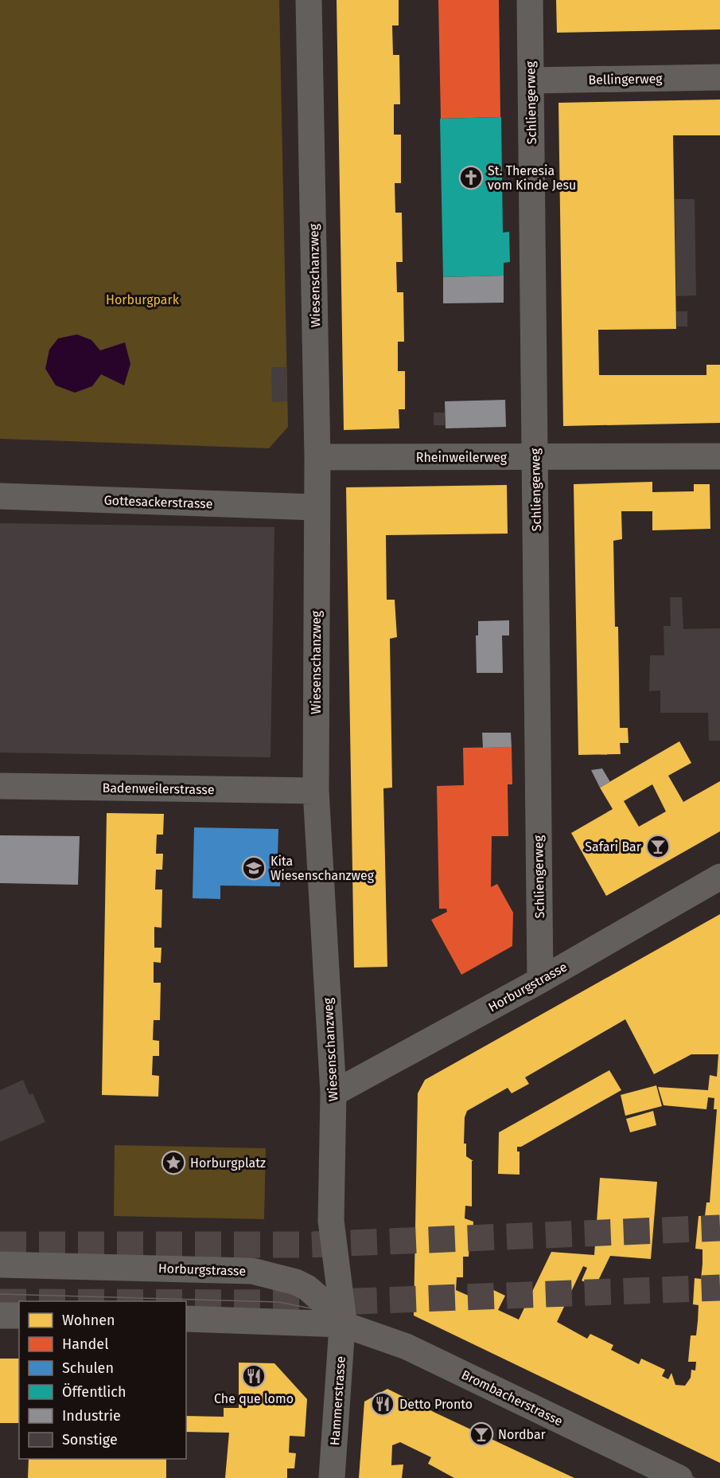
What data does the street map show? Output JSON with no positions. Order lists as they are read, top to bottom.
{
  "streets": {
    "street": [
      "Bellingerweg",
      "Schliengerweg",
      "Wiesenschanzweg",
      "Rheinweilerweg",
      "Gottesackerstrasse",
      "Badenweilerstrasse",
      "Horburgstrasse",
      "Brombacherstrasse",
      "Hammerstrasse"
    ]
  },
  "crossings": [
    ["Bellingerweg", "Schliengerweg"],
    ["Schliengerweg", "Rheinweilerweg"],
    ["Schliengerweg", "Horburgstrasse"],
    ["Wiesenschanzweg", "Rheinweilerweg"],
    ["Wiesenschanzweg", "Gottesackerstrasse"],
    ["Wiesenschanzweg", "Badenweilerstrasse"],
    ["Wiesenschanzweg", "Horburgstrasse"],
    ["Wiesenschanzweg", "Brombacherstrasse"],
    ["Wiesenschanzweg", "Hammerstrasse"],
    ["Horburgstrasse", "Brombacherstrasse"],
    ["Horburgstrasse", "Hammerstrasse"],
    ["Brombacherstrasse", "Hammerstrasse"]
  ],
  "parks": ["Horburgpark"],
  "places": {
    "church": ["St. Theresia vom Kinde Jesu"],
    "bar": ["Safari Bar", "Nordbar"],
    "school or university": ["Kita Wiesenschanzweg"],
    "place": ["Horburgplatz"],
    "restaurant": ["Che que lomo", "Detto Pronto"]
  },
  "legend": [
    "Wohnen",
    "Handel",
    "Schulen",
    "Öffentlich",
    "Industrie",
    "Sonstige"
  ]
}
